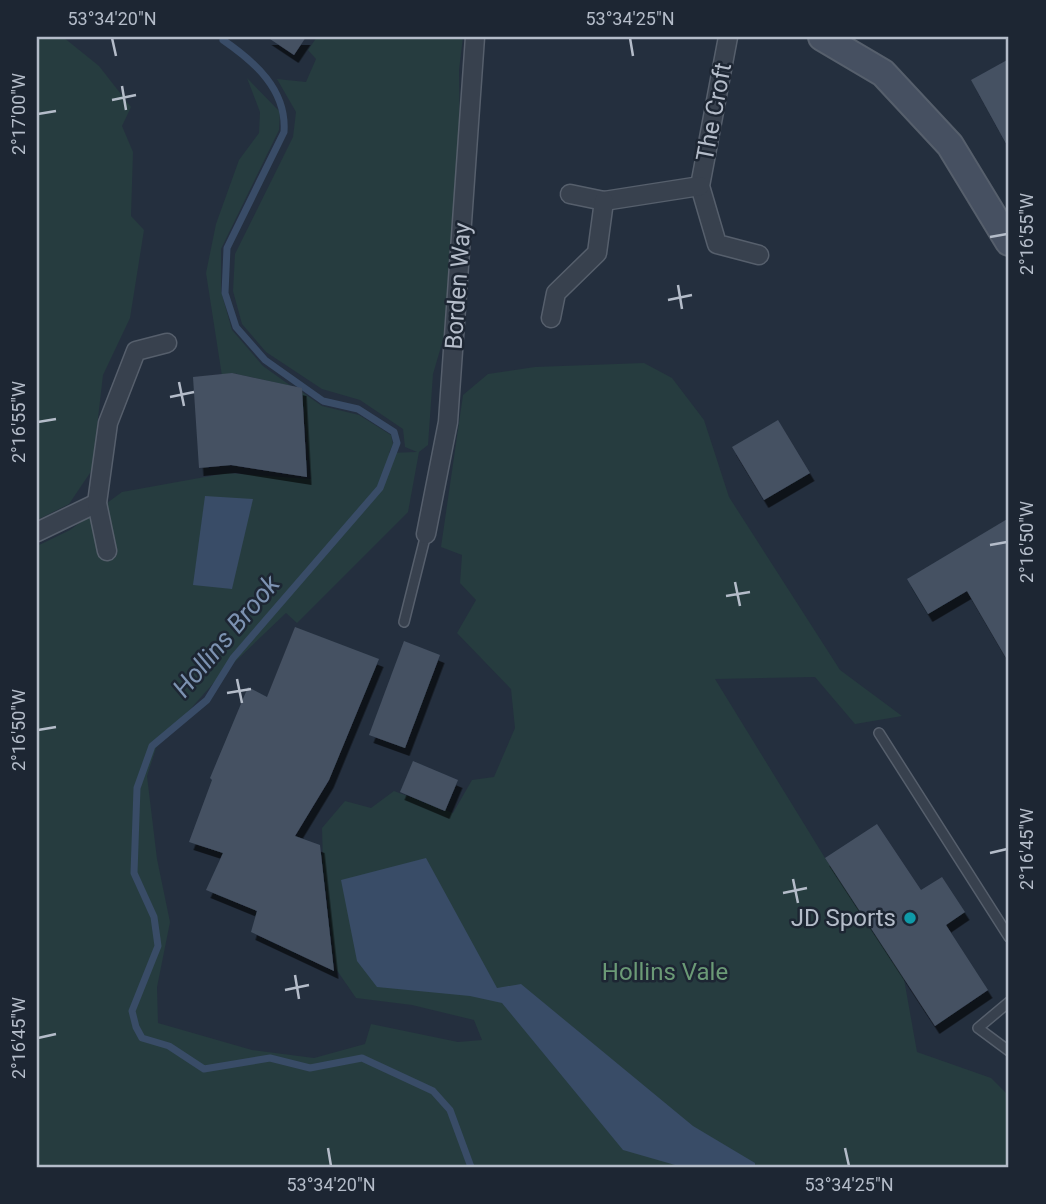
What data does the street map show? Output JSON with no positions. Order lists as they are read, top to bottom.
{
  "streets": {
    "street": ["The Croft", "Borden Way"]
  },
  "water": ["Hollins Brook"],
  "parks": ["Hollins Vale"],
  "places": ["JD Sports"],
  "coordinates": [
    "53°34'20\"N",
    "53°34'25\"N",
    "2°17'00\"W",
    "2°16'55\"W",
    "2°16'50\"W",
    "2°16'45\"W"
  ]
}
